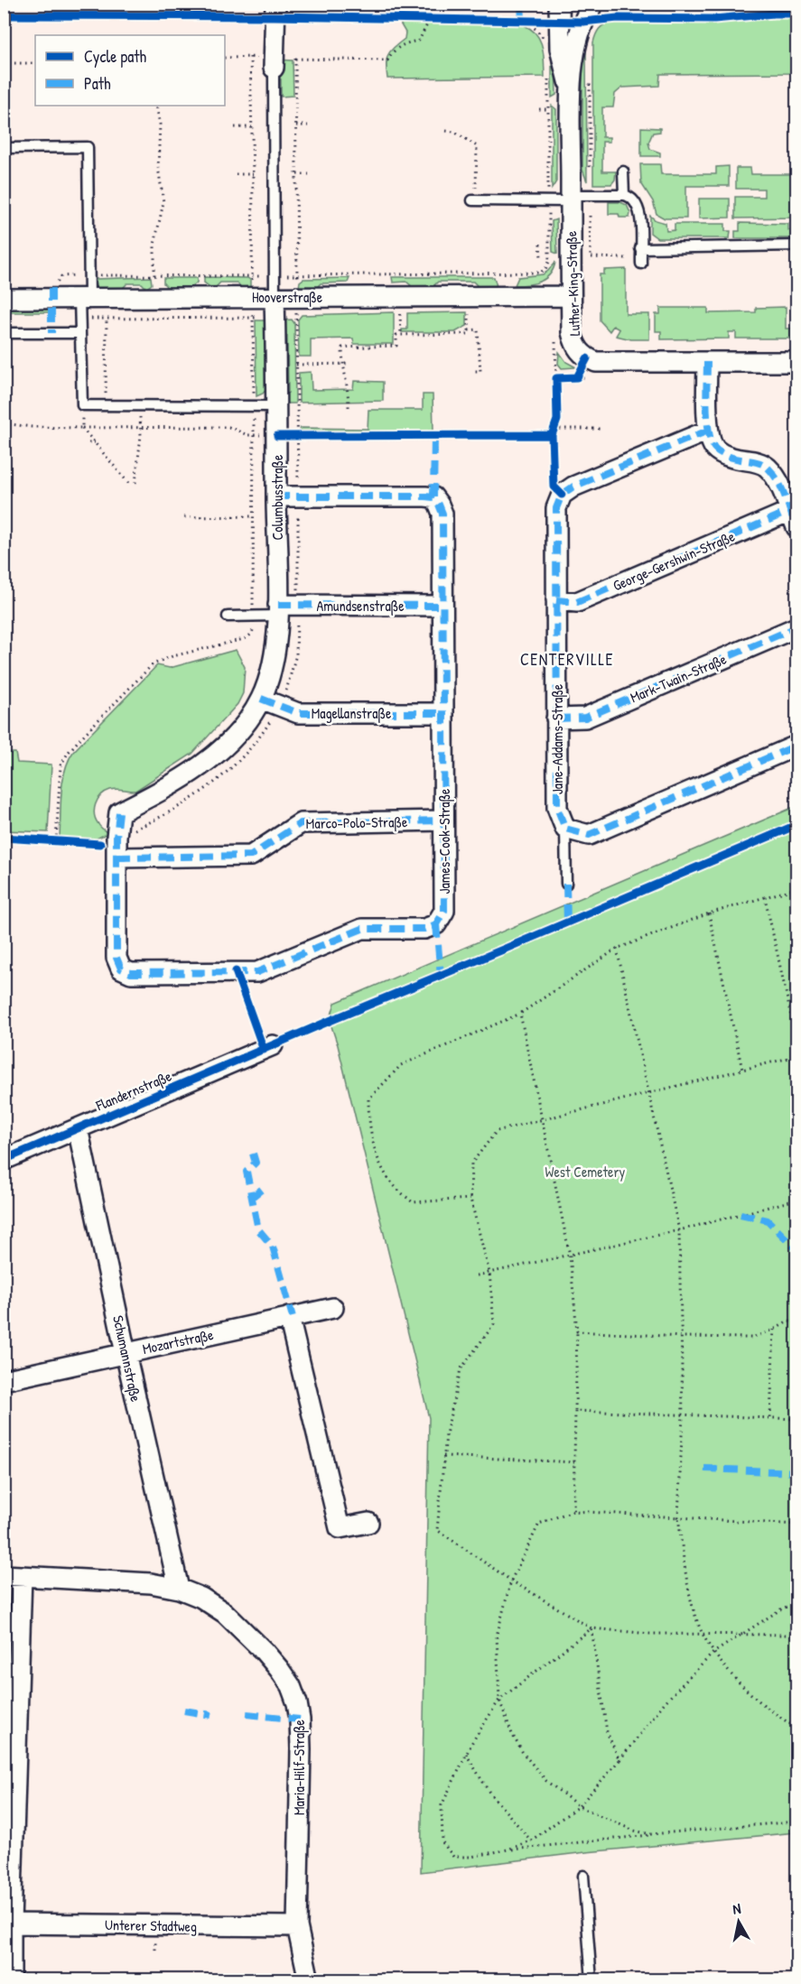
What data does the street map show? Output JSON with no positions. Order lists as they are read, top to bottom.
{
  "streets": {
    "street": [
      "Luther-King-Straße",
      "Hooverstraße",
      "Columbusstraße",
      "George-Gershwin-Straße",
      "Amundsenstraße",
      "Mark-Twain-Straße",
      "Magellanstraße",
      "Jane-Addams-Straße",
      "Marco-Polo-Straße",
      "James-Cook-Straße",
      "Flandernstraße",
      "Mozartstraße",
      "Schumannstraße",
      "Maria-Hilf-Straße",
      "Unterer Stadtweg"
    ]
  },
  "crossings": [
    ["Luther-King-Straße", "Hooverstraße"],
    ["Hooverstraße", "Columbusstraße"],
    ["Columbusstraße", "Amundsenstraße"],
    ["Columbusstraße", "Magellanstraße"],
    ["Columbusstraße", "James-Cook-Straße"],
    ["George-Gershwin-Straße", "Jane-Addams-Straße"],
    ["Amundsenstraße", "James-Cook-Straße"],
    ["Mark-Twain-Straße", "Jane-Addams-Straße"],
    ["Magellanstraße", "James-Cook-Straße"],
    ["Marco-Polo-Straße", "James-Cook-Straße"],
    ["Flandernstraße", "Schumannstraße"],
    ["Mozartstraße", "Schumannstraße"],
    ["Schumannstraße", "Maria-Hilf-Straße"],
    ["Maria-Hilf-Straße", "Unterer Stadtweg"]
  ],
  "districts": ["CENTERVILLE"],
  "parks": ["West Cemetery"],
  "legend": ["Cycle path", "Path"],
  "north": "top"
}
